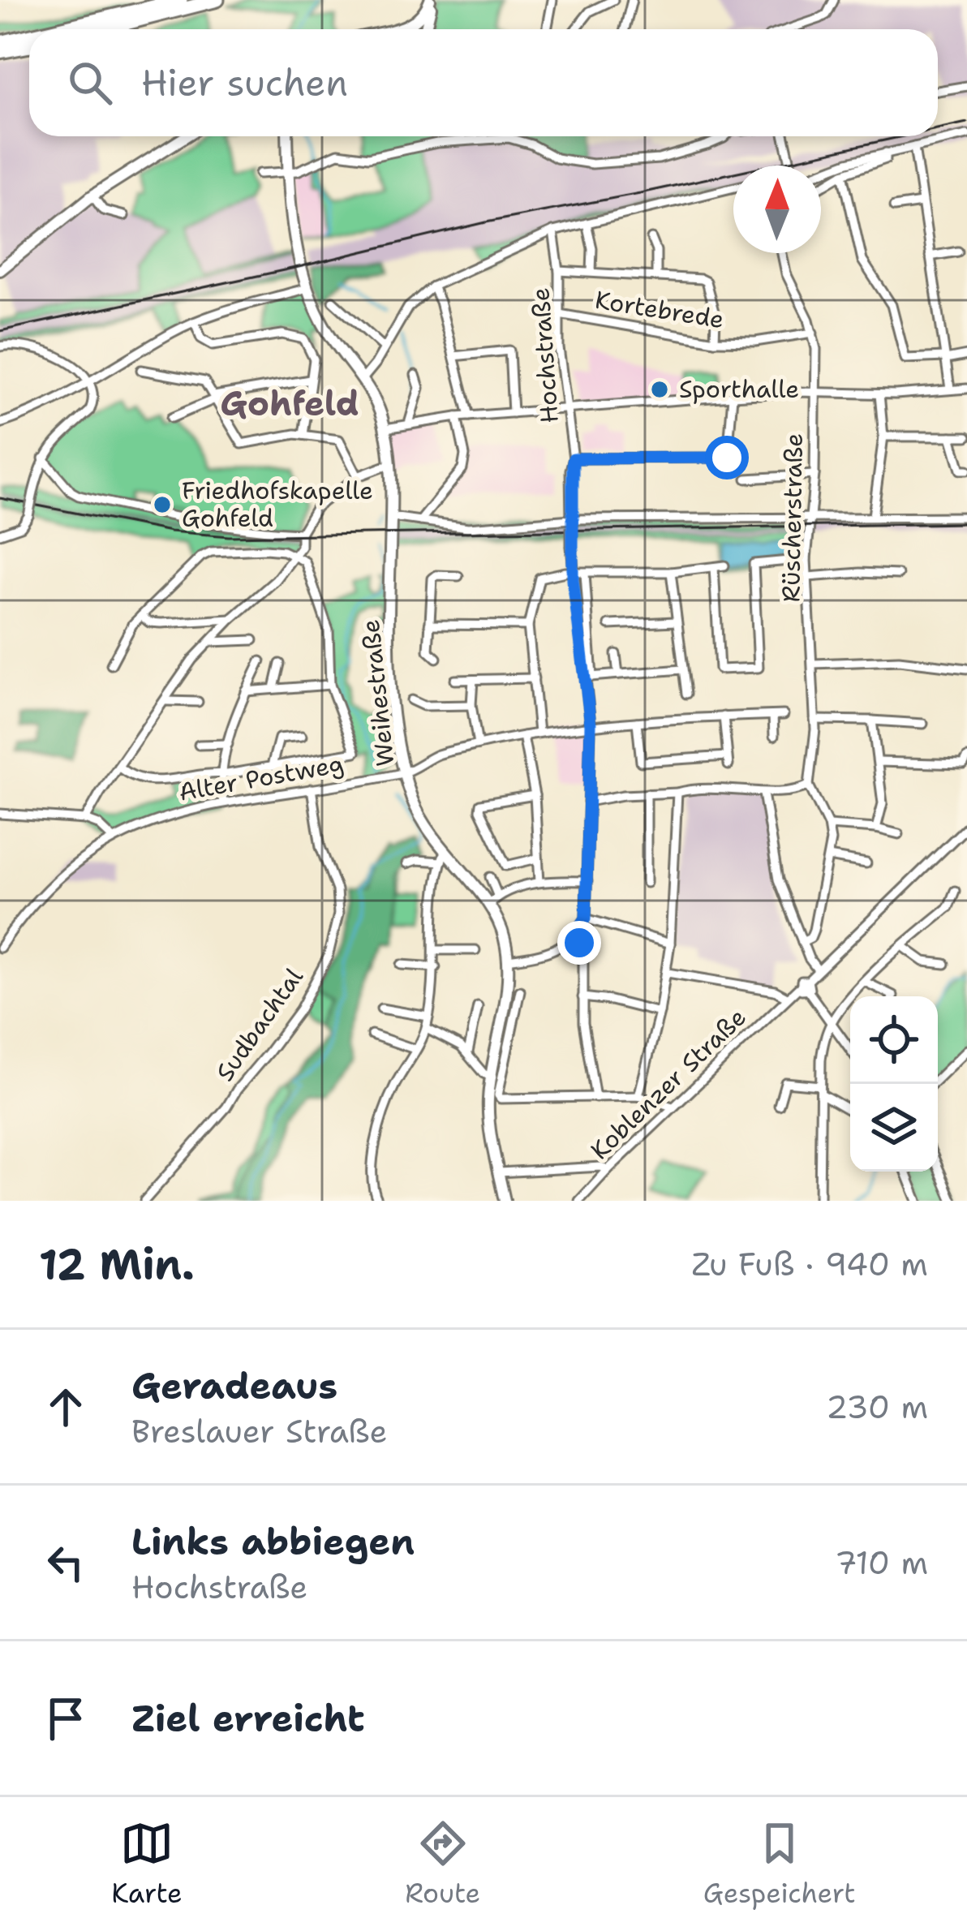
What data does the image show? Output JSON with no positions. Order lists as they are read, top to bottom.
{
  "streets": {
    "main road": ["Weihestraße"],
    "street": [
      "Kortebrede",
      "Hochstraße",
      "Rüscherstraße",
      "Alter Postweg",
      "Sudbachtal",
      "Koblenzer Straße"
    ]
  },
  "crossings": [
    ["Kortebrede", "Hochstraße"],
    ["Kortebrede", "Rüscherstraße"],
    ["Hochstraße", "Alter Postweg"],
    ["Weihestraße", "Alter Postweg"],
    ["Alter Postweg", "Sudbachtal"]
  ],
  "districts": ["Gohfeld"],
  "places": ["Sporthalle", "Friedhofskapelle Gohfeld"],
  "north": "top",
  "page": {
    "search": "Hier suchen",
    "heading": ["12 Min.", "Zu Fuß · 940 m"],
    "list": [
      ["Geradeaus", "Breslauer Straße", "230 m"],
      ["Links abbiegen", "Hochstraße", "710 m"],
      "Ziel erreicht"
    ],
    "nav": ["Karte", "Route", "Gespeichert"]
  }
}
